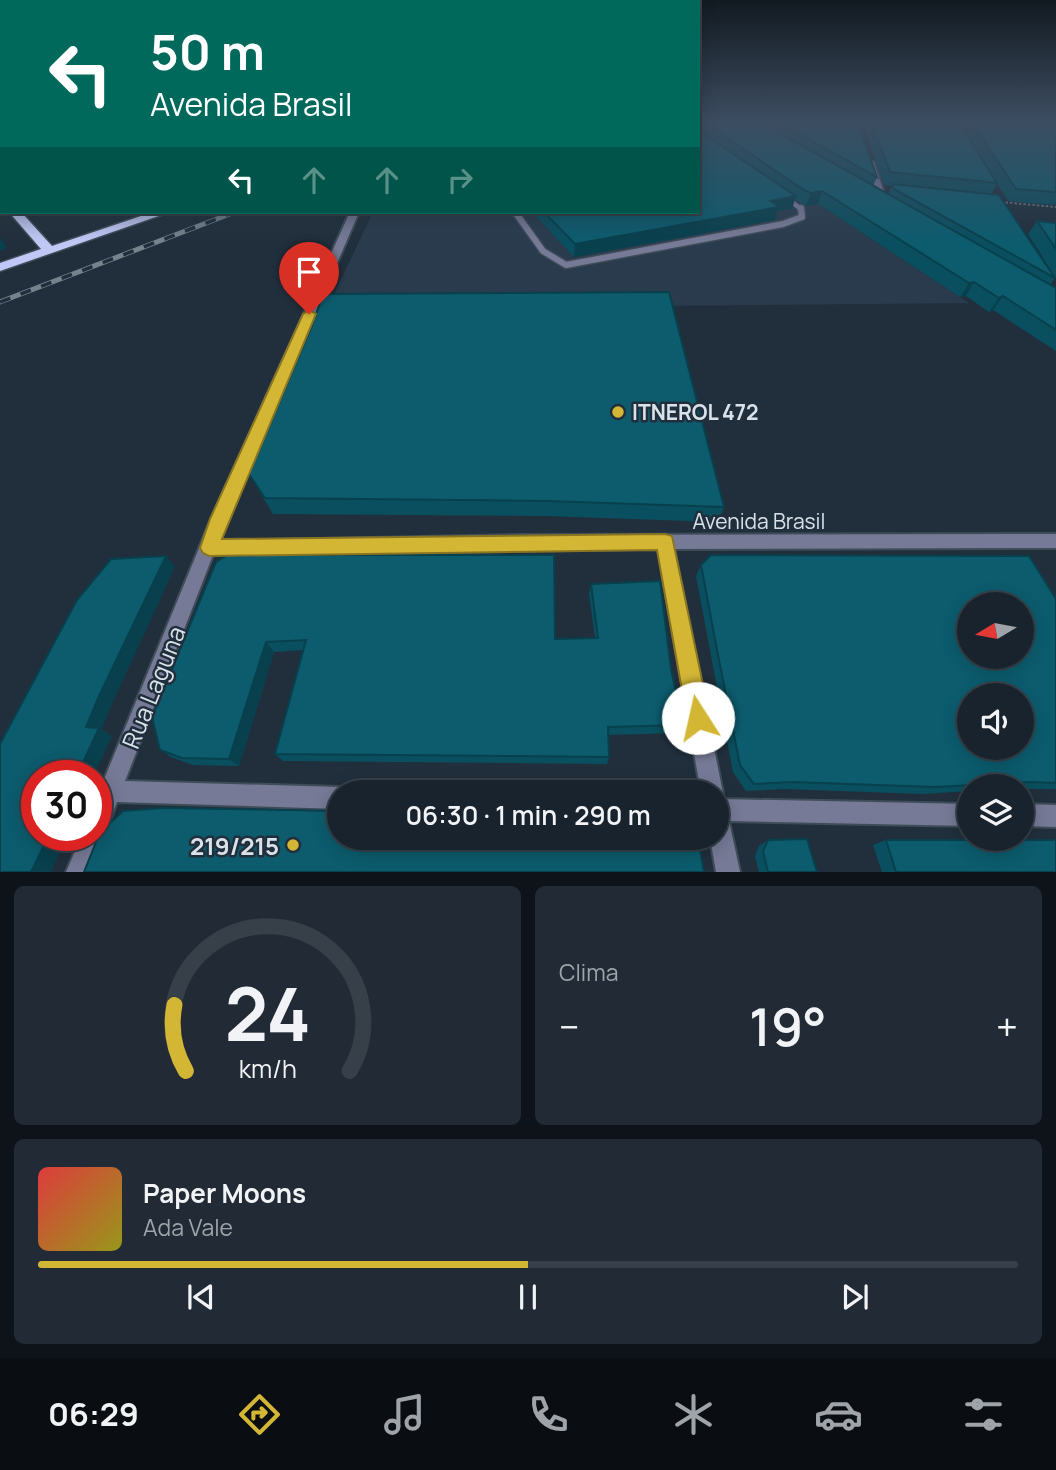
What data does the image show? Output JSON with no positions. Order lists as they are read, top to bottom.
{
  "streets": {
    "street": ["Avenida Brasil", "Rua Laguna"]
  },
  "crossings": [
    ["Avenida Brasil", "Rua Laguna"]
  ],
  "places": ["ITNEROL 472", "219/215"],
  "north": "left",
  "page": {
    "turn": ["50 m", "Avenida Brasil"],
    "limit": "30",
    "trip": "06:30 · 1 min · 290 m",
    "tile": "Clima",
    "heat": ["−", "19°", "+"],
    "song": ["Paper Moons", "Ada Vale"],
    "tabs": "06:29",
    "gauge": ["24", "km/h"]
  }
}
